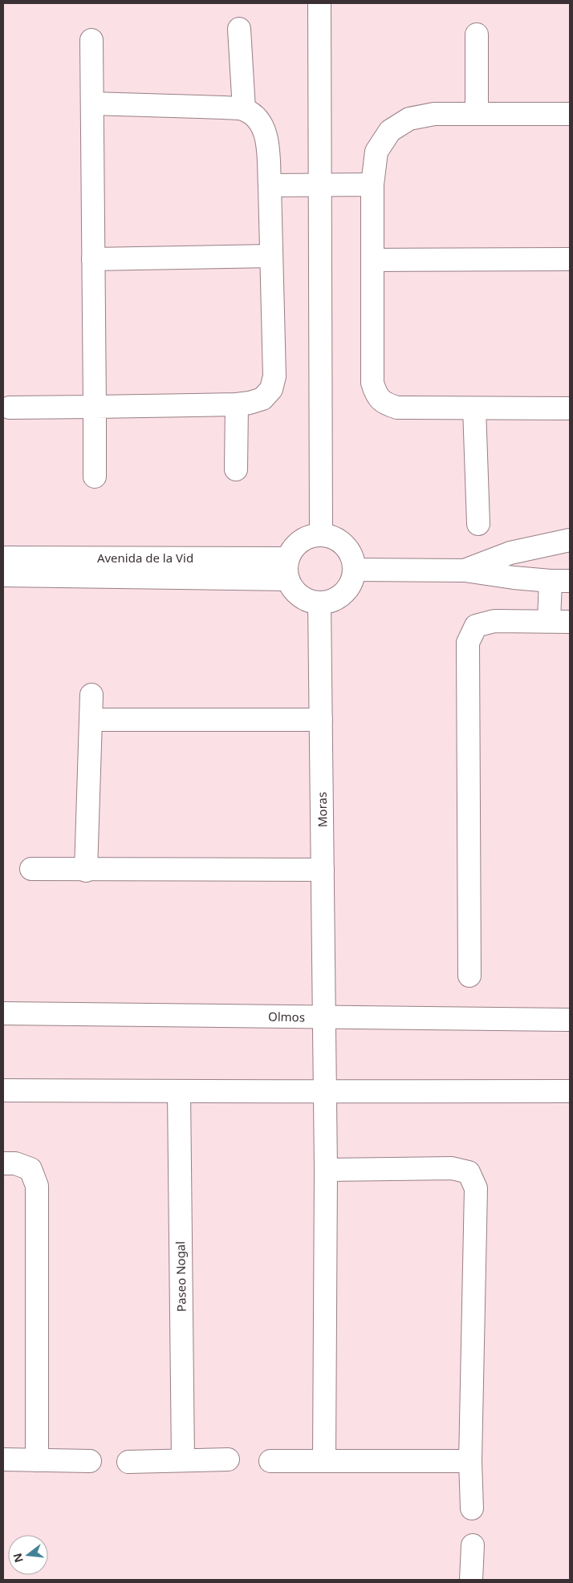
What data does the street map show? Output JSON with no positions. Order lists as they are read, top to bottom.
{
  "streets": {
    "street": [
      "Avenida de la Vid",
      "Moras",
      "Olmos",
      "Paseo Nogal"
    ]
  },
  "crossings": [
    ["Avenida de la Vid", "Moras"],
    ["Moras", "Olmos"]
  ],
  "north": "left"
}
